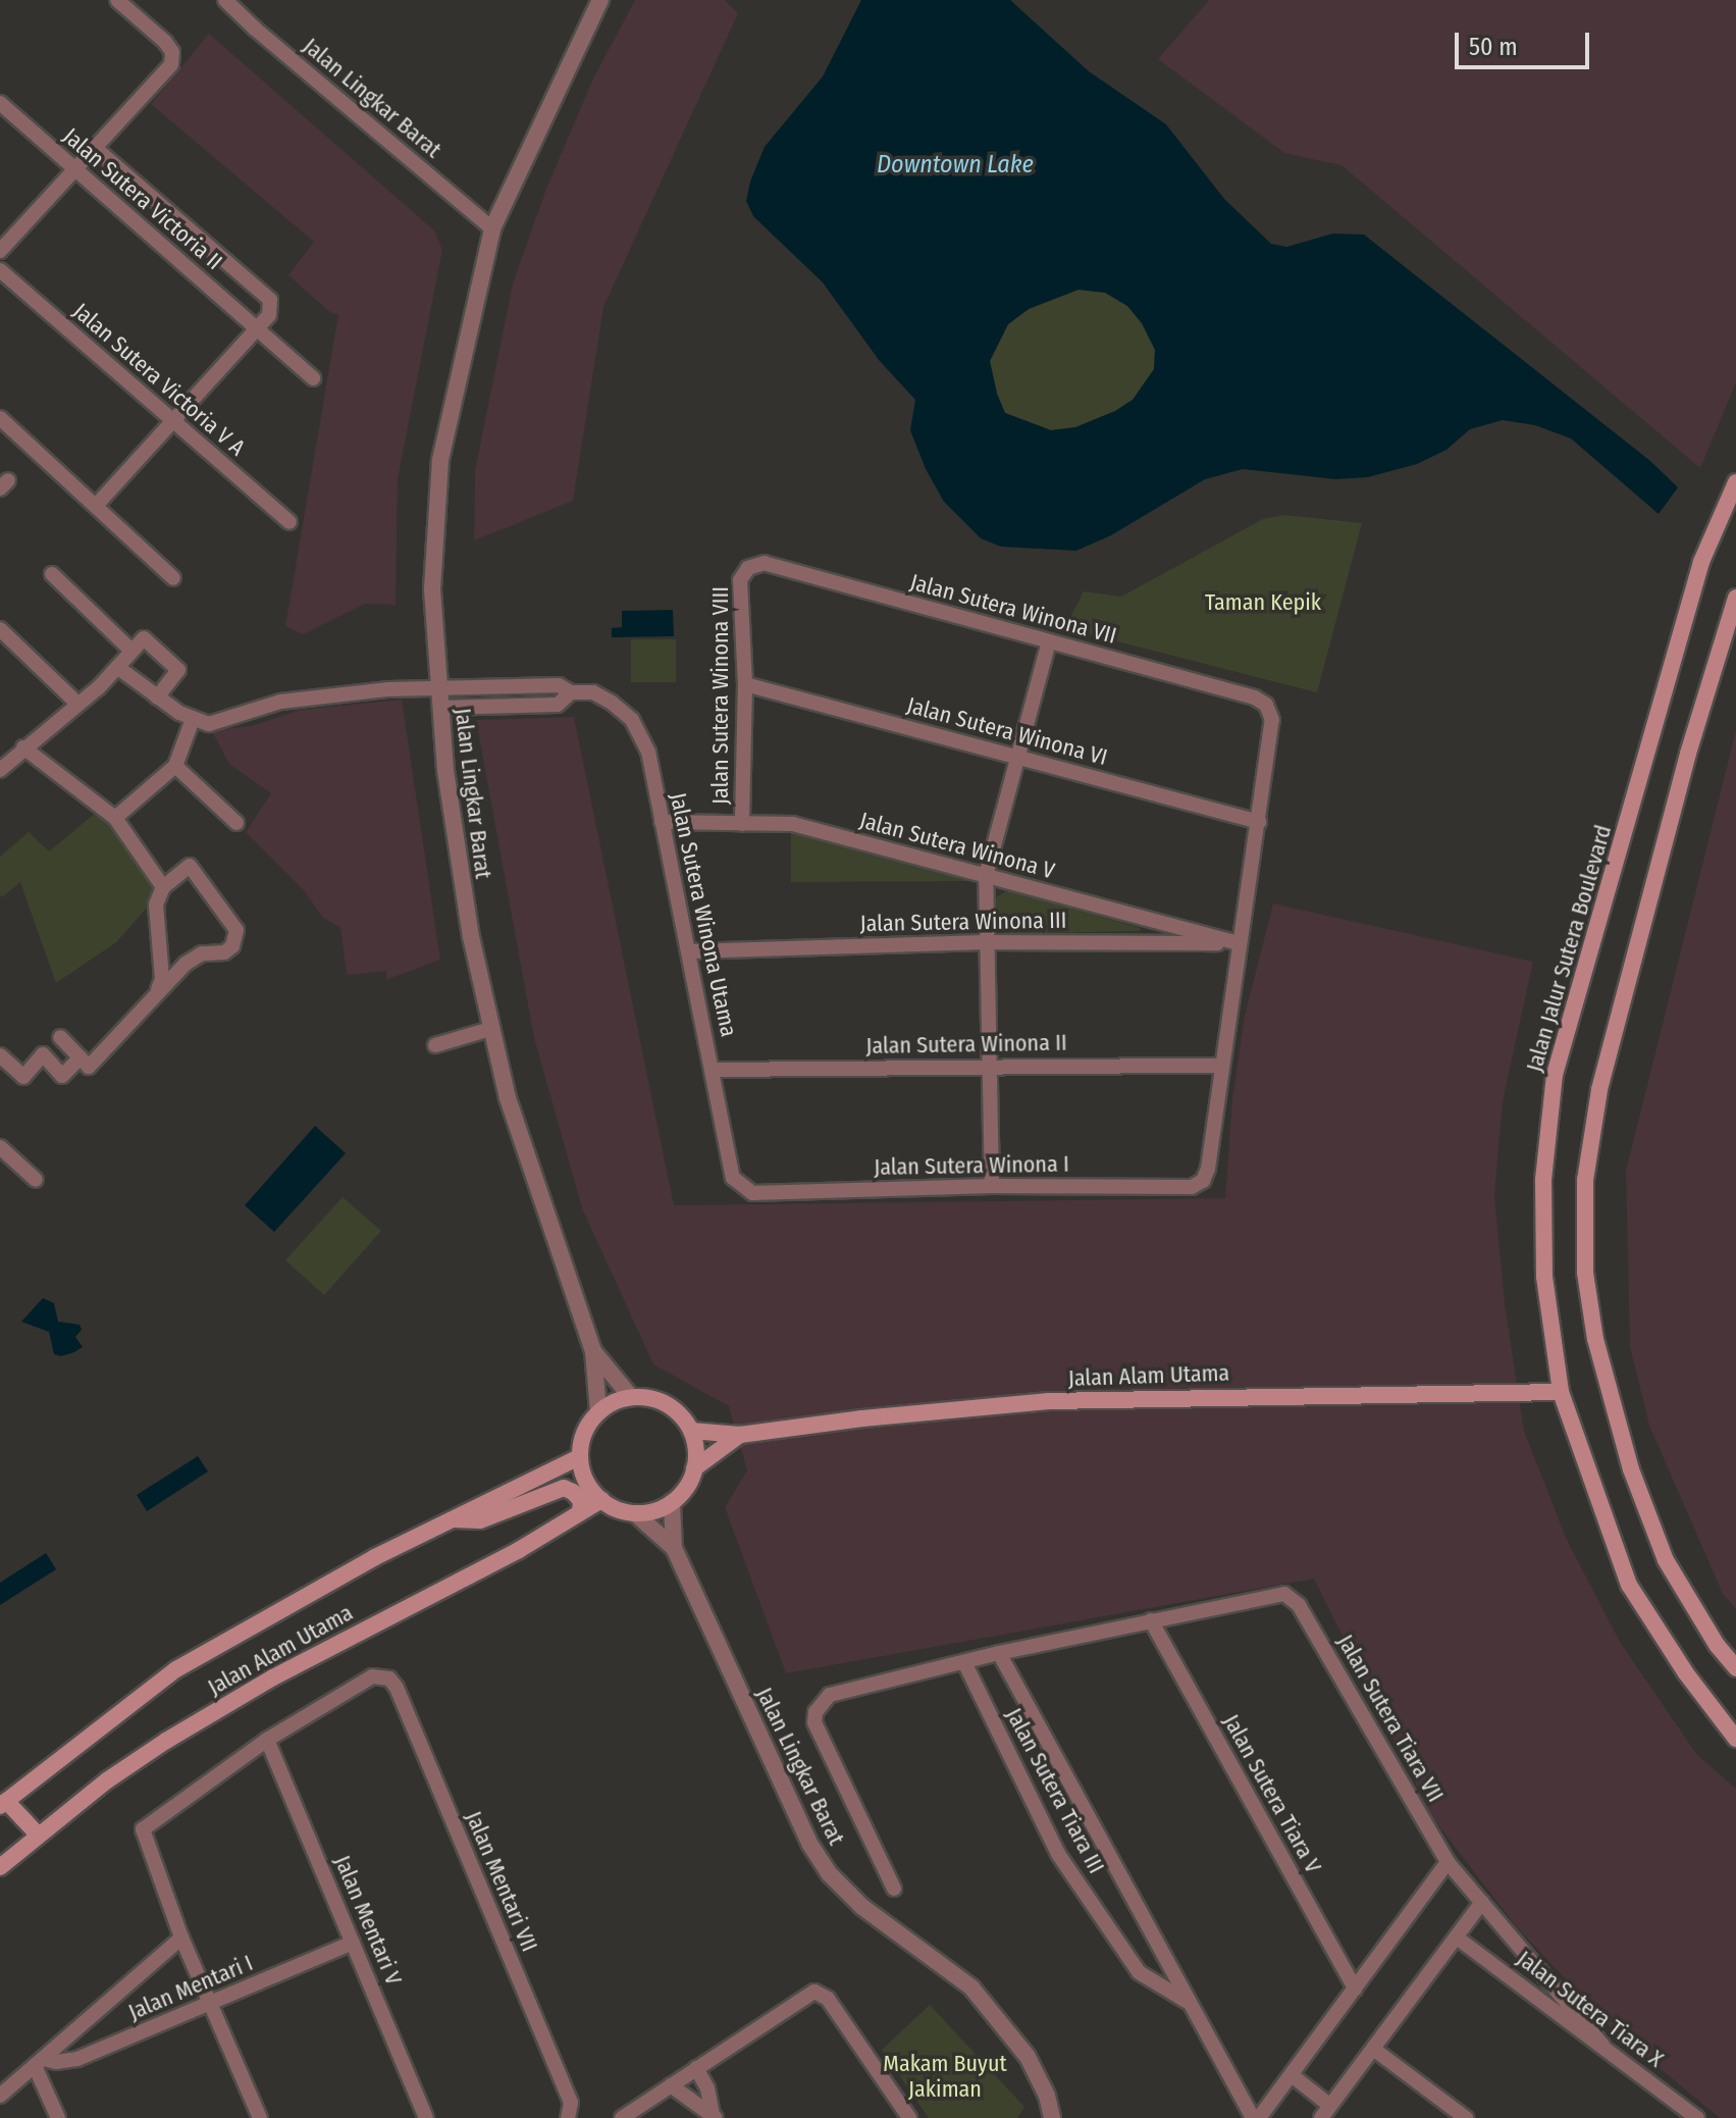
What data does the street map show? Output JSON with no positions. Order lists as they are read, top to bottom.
{
  "streets": {
    "main road": ["Jalan Jalur Sutera Boulevard", "Jalan Alam Utama"],
    "street": [
      "Jalan Lingkar Barat",
      "Jalan Sutera Victoria II",
      "Jalan Sutera Victoria V A",
      "Jalan Sutera Winona VII",
      "Jalan Sutera Winona VIII",
      "Jalan Sutera Winona VI",
      "Jalan Sutera Winona V",
      "Jalan Sutera Winona Utama",
      "Jalan Sutera Winona III",
      "Jalan Sutera Winona II",
      "Jalan Sutera Winona I",
      "Jalan Sutera Tiara VII",
      "Jalan Sutera Tiara III",
      "Jalan Sutera Tiara V",
      "Jalan Mentari VII",
      "Jalan Mentari V",
      "Jalan Mentari I",
      "Jalan Sutera Tiara X"
    ]
  },
  "crossings": [
    ["Jalan Lingkar Barat", "Jalan Sutera Winona Utama"],
    ["Jalan Lingkar Barat", "Jalan Alam Utama"],
    ["Jalan Sutera Winona VII", "Jalan Sutera Winona VIII"],
    ["Jalan Sutera Winona VII", "Jalan Sutera Winona VI"],
    ["Jalan Sutera Winona VIII", "Jalan Sutera Winona VI"],
    ["Jalan Sutera Winona VIII", "Jalan Sutera Winona V"],
    ["Jalan Sutera Winona V", "Jalan Sutera Winona Utama"],
    ["Jalan Sutera Winona V", "Jalan Sutera Winona III"],
    ["Jalan Sutera Winona Utama", "Jalan Sutera Winona III"],
    ["Jalan Sutera Winona Utama", "Jalan Sutera Winona II"],
    ["Jalan Sutera Winona Utama", "Jalan Sutera Winona I"],
    ["Jalan Jalur Sutera Boulevard", "Jalan Alam Utama"],
    ["Jalan Sutera Winona II", "Jalan Sutera Winona I"],
    ["Jalan Sutera Tiara VII", "Jalan Sutera Tiara V"],
    ["Jalan Sutera Tiara VII", "Jalan Sutera Tiara X"],
    ["Jalan Mentari VII", "Jalan Mentari V"],
    ["Jalan Mentari V", "Jalan Mentari I"]
  ],
  "water": ["Downtown Lake"],
  "parks": ["Taman Kepik", "Makam Buyut Jakiman"],
  "scale_bar": "50 m"
}
